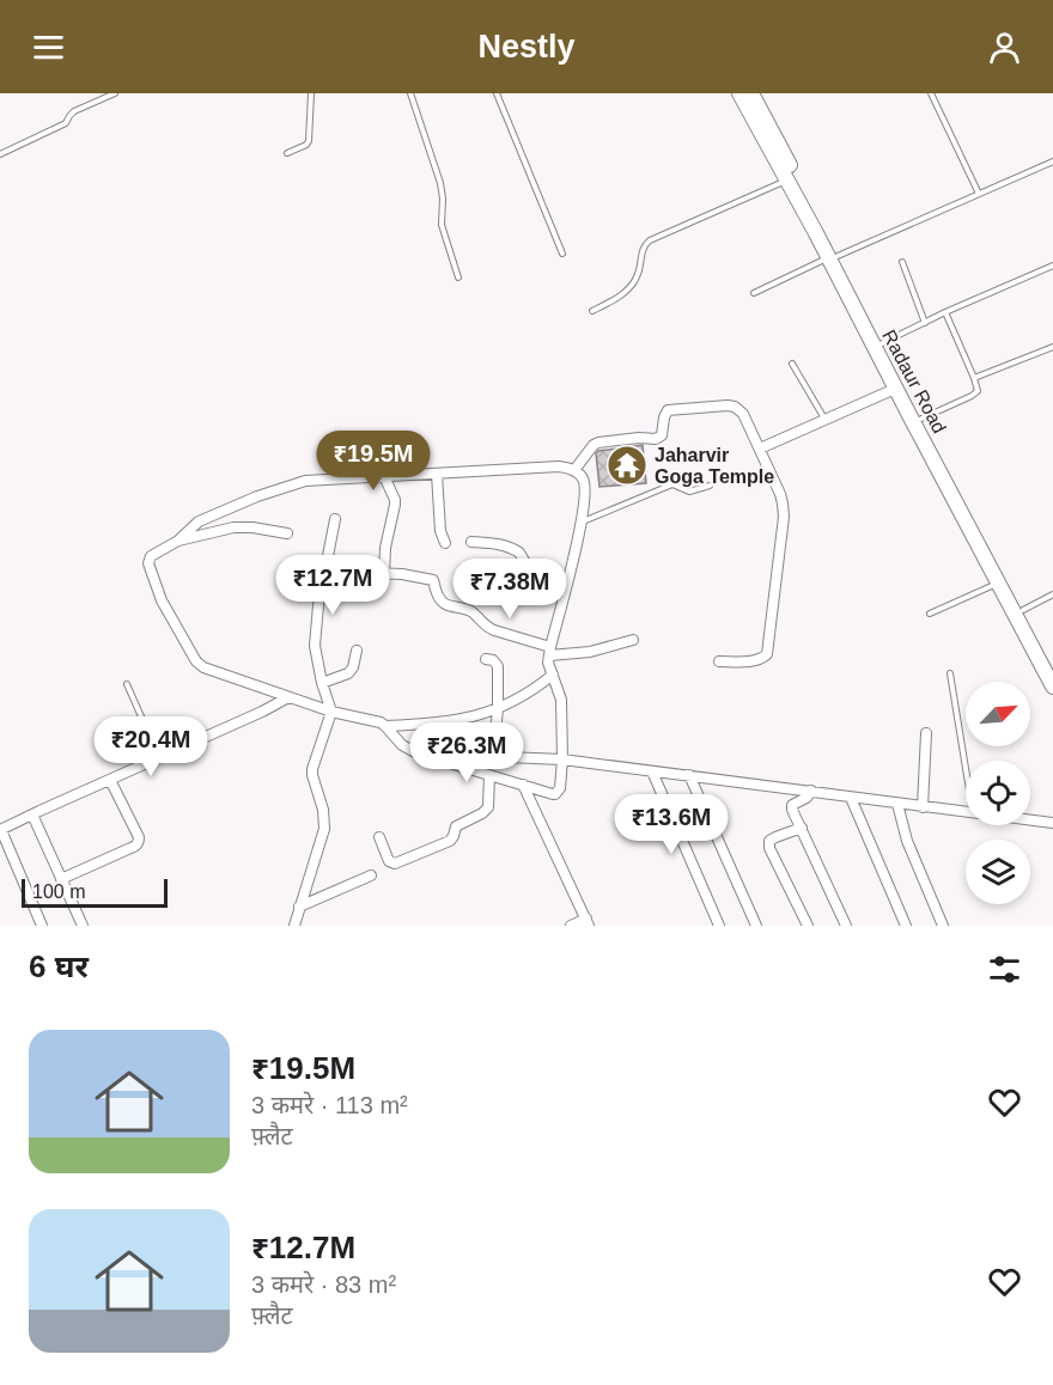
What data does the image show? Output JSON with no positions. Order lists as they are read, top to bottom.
{
  "streets": {
    "main road": ["Radaur Road"]
  },
  "places": {
    "temple": ["Jaharvir Goga Temple"]
  },
  "scale_bar": "100 m",
  "north": "top right",
  "page": {
    "header": "Nestly",
    "price": [
      "₹19.5M",
      "₹12.7M",
      "₹7.38M",
      "₹20.4M",
      "₹26.3M",
      "₹13.6M"
    ],
    "scale": "100 m",
    "heading": "6 घर",
    "list": [
      {
        "name": "₹19.5M",
        "note": "3 कमरे · 113 m² · फ़्लैट"
      },
      {
        "name": "₹12.7M",
        "note": "3 कमरे · 83 m² · फ़्लैट"
      }
    ]
  }
}
